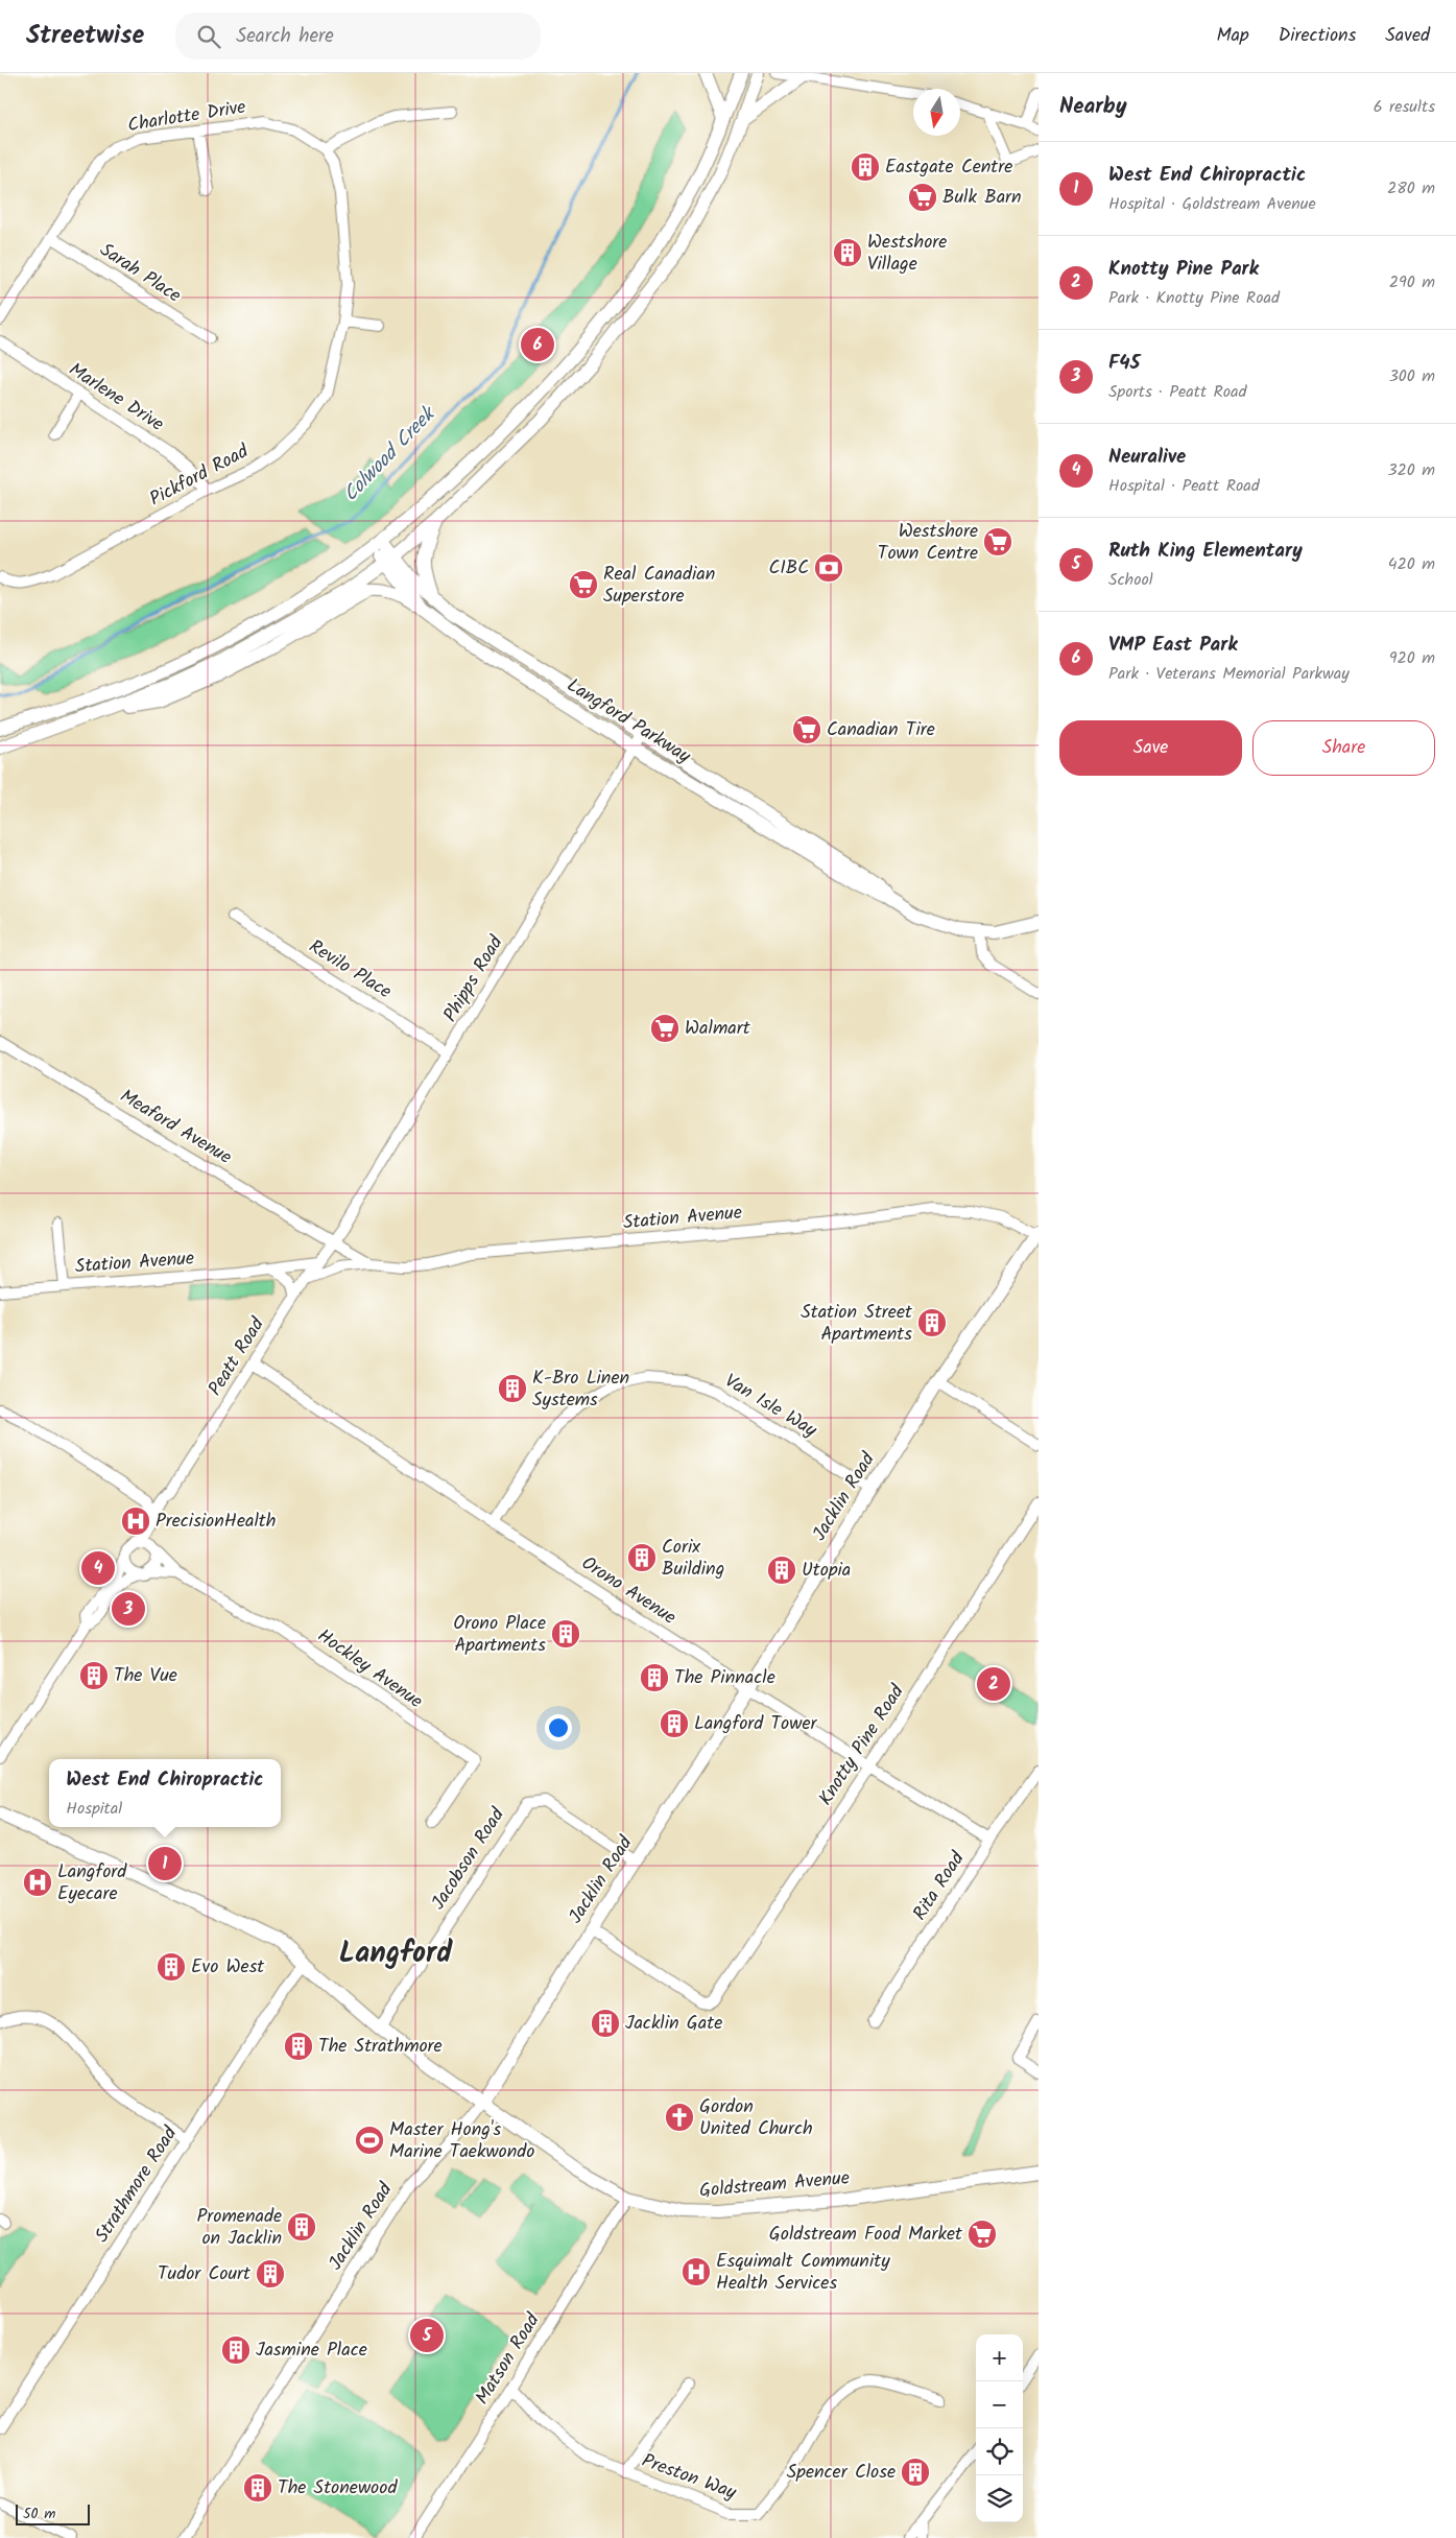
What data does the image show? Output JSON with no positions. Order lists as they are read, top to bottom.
{
  "streets": {
    "main road": ["Langford Parkway", "Jacklin Road", "Goldstream Avenue"],
    "street": [
      "Charlotte Drive",
      "Sarah Place",
      "Marlene Drive",
      "Pickford Road",
      "Revilo Place",
      "Phipps Road",
      "Meaford Avenue",
      "Station Avenue",
      "Peatt Road",
      "Van Isle Way",
      "Orono Avenue",
      "Hockley Avenue",
      "Knotty Pine Road",
      "Jacobson Road",
      "Rita Road",
      "Strathmore Road",
      "Matson Road",
      "Preston Way"
    ]
  },
  "crossings": [
    ["Charlotte Drive", "Sarah Place"],
    ["Charlotte Drive", "Pickford Road"],
    ["Marlene Drive", "Pickford Road"],
    ["Langford Parkway", "Phipps Road"],
    ["Revilo Place", "Phipps Road"],
    ["Phipps Road", "Meaford Avenue"],
    ["Phipps Road", "Station Avenue"],
    ["Phipps Road", "Peatt Road"],
    ["Meaford Avenue", "Station Avenue"],
    ["Meaford Avenue", "Peatt Road"],
    ["Station Avenue", "Peatt Road"],
    ["Station Avenue", "Jacklin Road"],
    ["Peatt Road", "Orono Avenue"],
    ["Peatt Road", "Hockley Avenue"],
    ["Van Isle Way", "Jacklin Road"],
    ["Van Isle Way", "Orono Avenue"],
    ["Jacklin Road", "Orono Avenue"],
    ["Jacklin Road", "Knotty Pine Road"],
    ["Jacklin Road", "Jacobson Road"],
    ["Jacklin Road", "Goldstream Avenue"],
    ["Orono Avenue", "Knotty Pine Road"],
    ["Orono Avenue", "Rita Road"],
    ["Jacobson Road", "Goldstream Avenue"],
    ["Strathmore Road", "Goldstream Avenue"],
    ["Goldstream Avenue", "Matson Road"],
    ["Matson Road", "Preston Way"]
  ],
  "districts": ["Langford"],
  "water": ["Colwood Creek"],
  "places": {
    "building": [
      "Eastgate Centre",
      "Westshore Village",
      "Station Street Apartments",
      "K-Bro Linen Systems",
      "Corix Building",
      "Utopia",
      "Orono Place Apartments",
      "The Vue",
      "The Pinnacle",
      "Langford Tower",
      "Evo West",
      "Jacklin Gate",
      "The Strathmore",
      "Promenade on Jacklin",
      "Tudor Court",
      "Jasmine Place",
      "Spencer Close",
      "The Stonewood"
    ],
    "supermarket": [
      "Bulk Barn",
      "Westshore Town Centre",
      "Real Canadian Superstore",
      "Canadian Tire",
      "Walmart",
      "Goldstream Food Market"
    ],
    "bank": ["CIBC"],
    "hospital": ["PrecisionHealth", "Langford Eyecare", "Esquimalt Community Health Services"],
    "church": ["Gordon United Church"],
    "sports": ["Master Hong's Marine Taekwondo"]
  },
  "scale_bar": "50 m",
  "north": "bottom",
  "page": {
    "header": "Streetwise",
    "search": "Search here",
    "nav": ["Map", "Directions", "Saved"],
    "heading": ["Nearby", "6 results"],
    "list": [
      {
        "mark": "1",
        "name": "West End Chiropractic",
        "note": "Hospital · Goldstream Avenue",
        "value": "280 m"
      },
      {
        "mark": "2",
        "name": "Knotty Pine Park",
        "note": "Park · Knotty Pine Road",
        "value": "290 m"
      },
      {
        "mark": "3",
        "name": "F45",
        "note": "Sports · Peatt Road",
        "value": "300 m"
      },
      {
        "mark": "4",
        "name": "Neuralive",
        "note": "Hospital · Peatt Road",
        "value": "320 m"
      },
      {
        "mark": "5",
        "name": "Ruth King Elementary",
        "note": "School",
        "value": "420 m"
      },
      {
        "mark": "6",
        "name": "VMP East Park",
        "note": "Park · Veterans Memorial Parkway",
        "value": "920 m"
      }
    ],
    "pins": [
      "6",
      "4",
      "3",
      "2",
      "1",
      "5"
    ],
    "buttons": ["Save", "Share"],
    "popup": ["West End Chiropractic", "Hospital"],
    "map_buttons": ["+", "−"],
    "scale": "50 m"
  }
}
